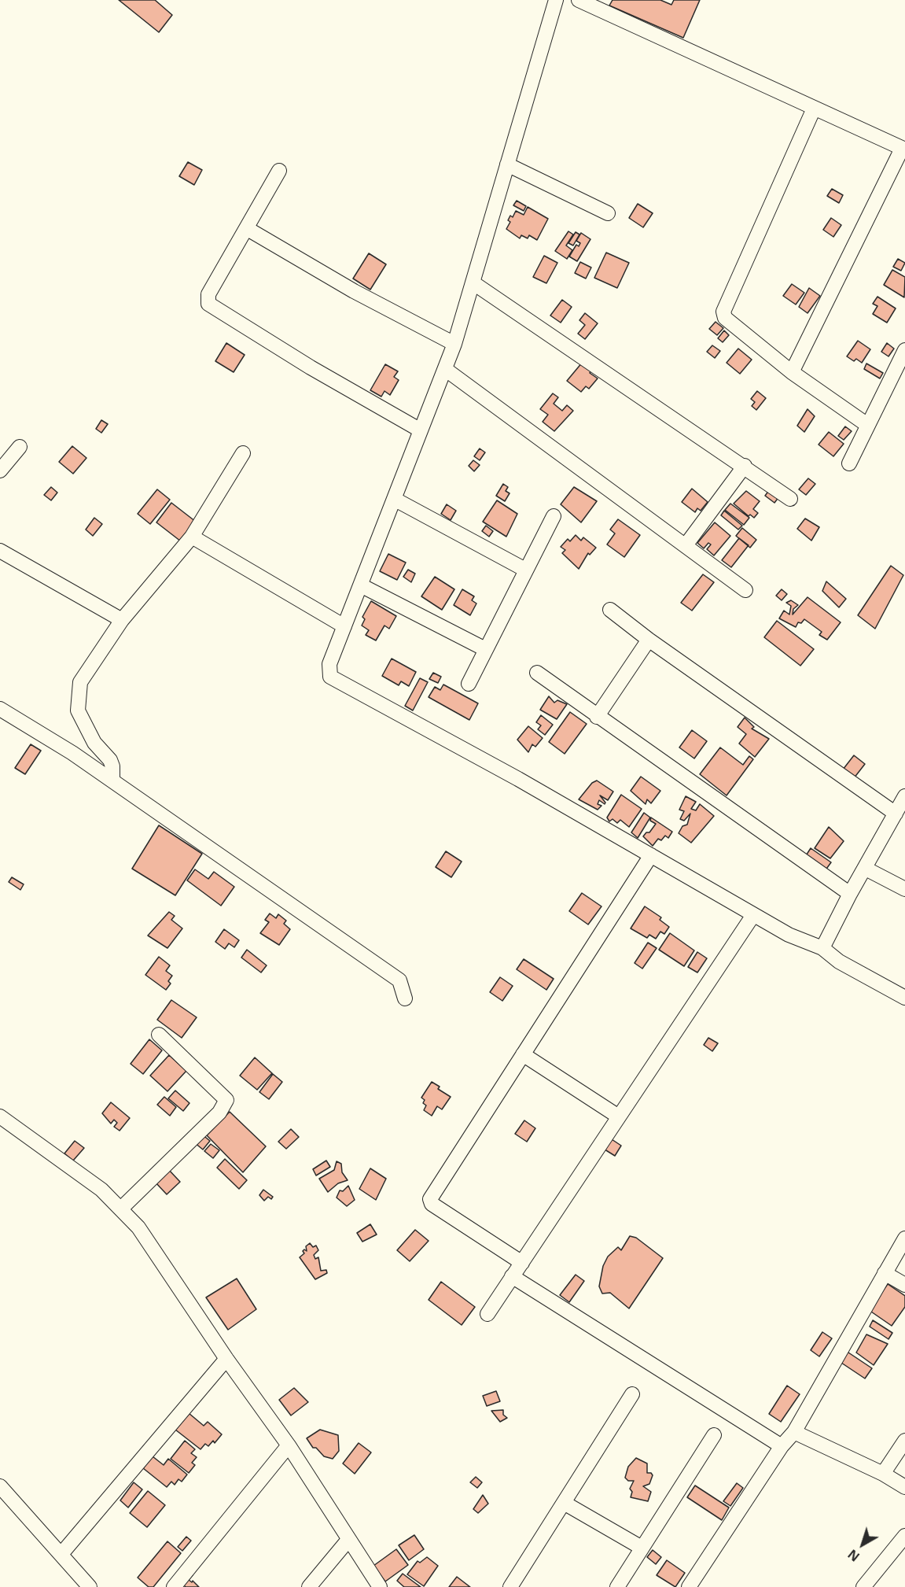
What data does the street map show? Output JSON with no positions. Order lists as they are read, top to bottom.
{
  "north": "bottom left"
}
